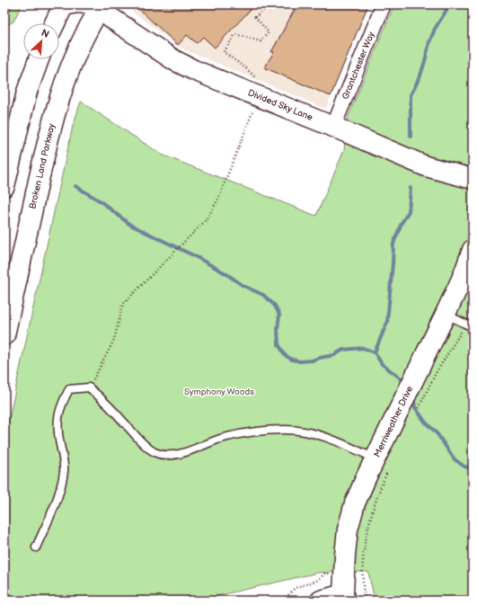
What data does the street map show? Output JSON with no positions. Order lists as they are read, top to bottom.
{
  "streets": {
    "street": [
      "Grantchester Way",
      "Divided Sky Lane",
      "Broken Land Parkway",
      "Merriweather Drive"
    ]
  },
  "crossings": [
    ["Grantchester Way", "Divided Sky Lane"],
    ["Divided Sky Lane", "Broken Land Parkway"]
  ],
  "parks": ["Symphony Woods"],
  "north": "top right"
}
